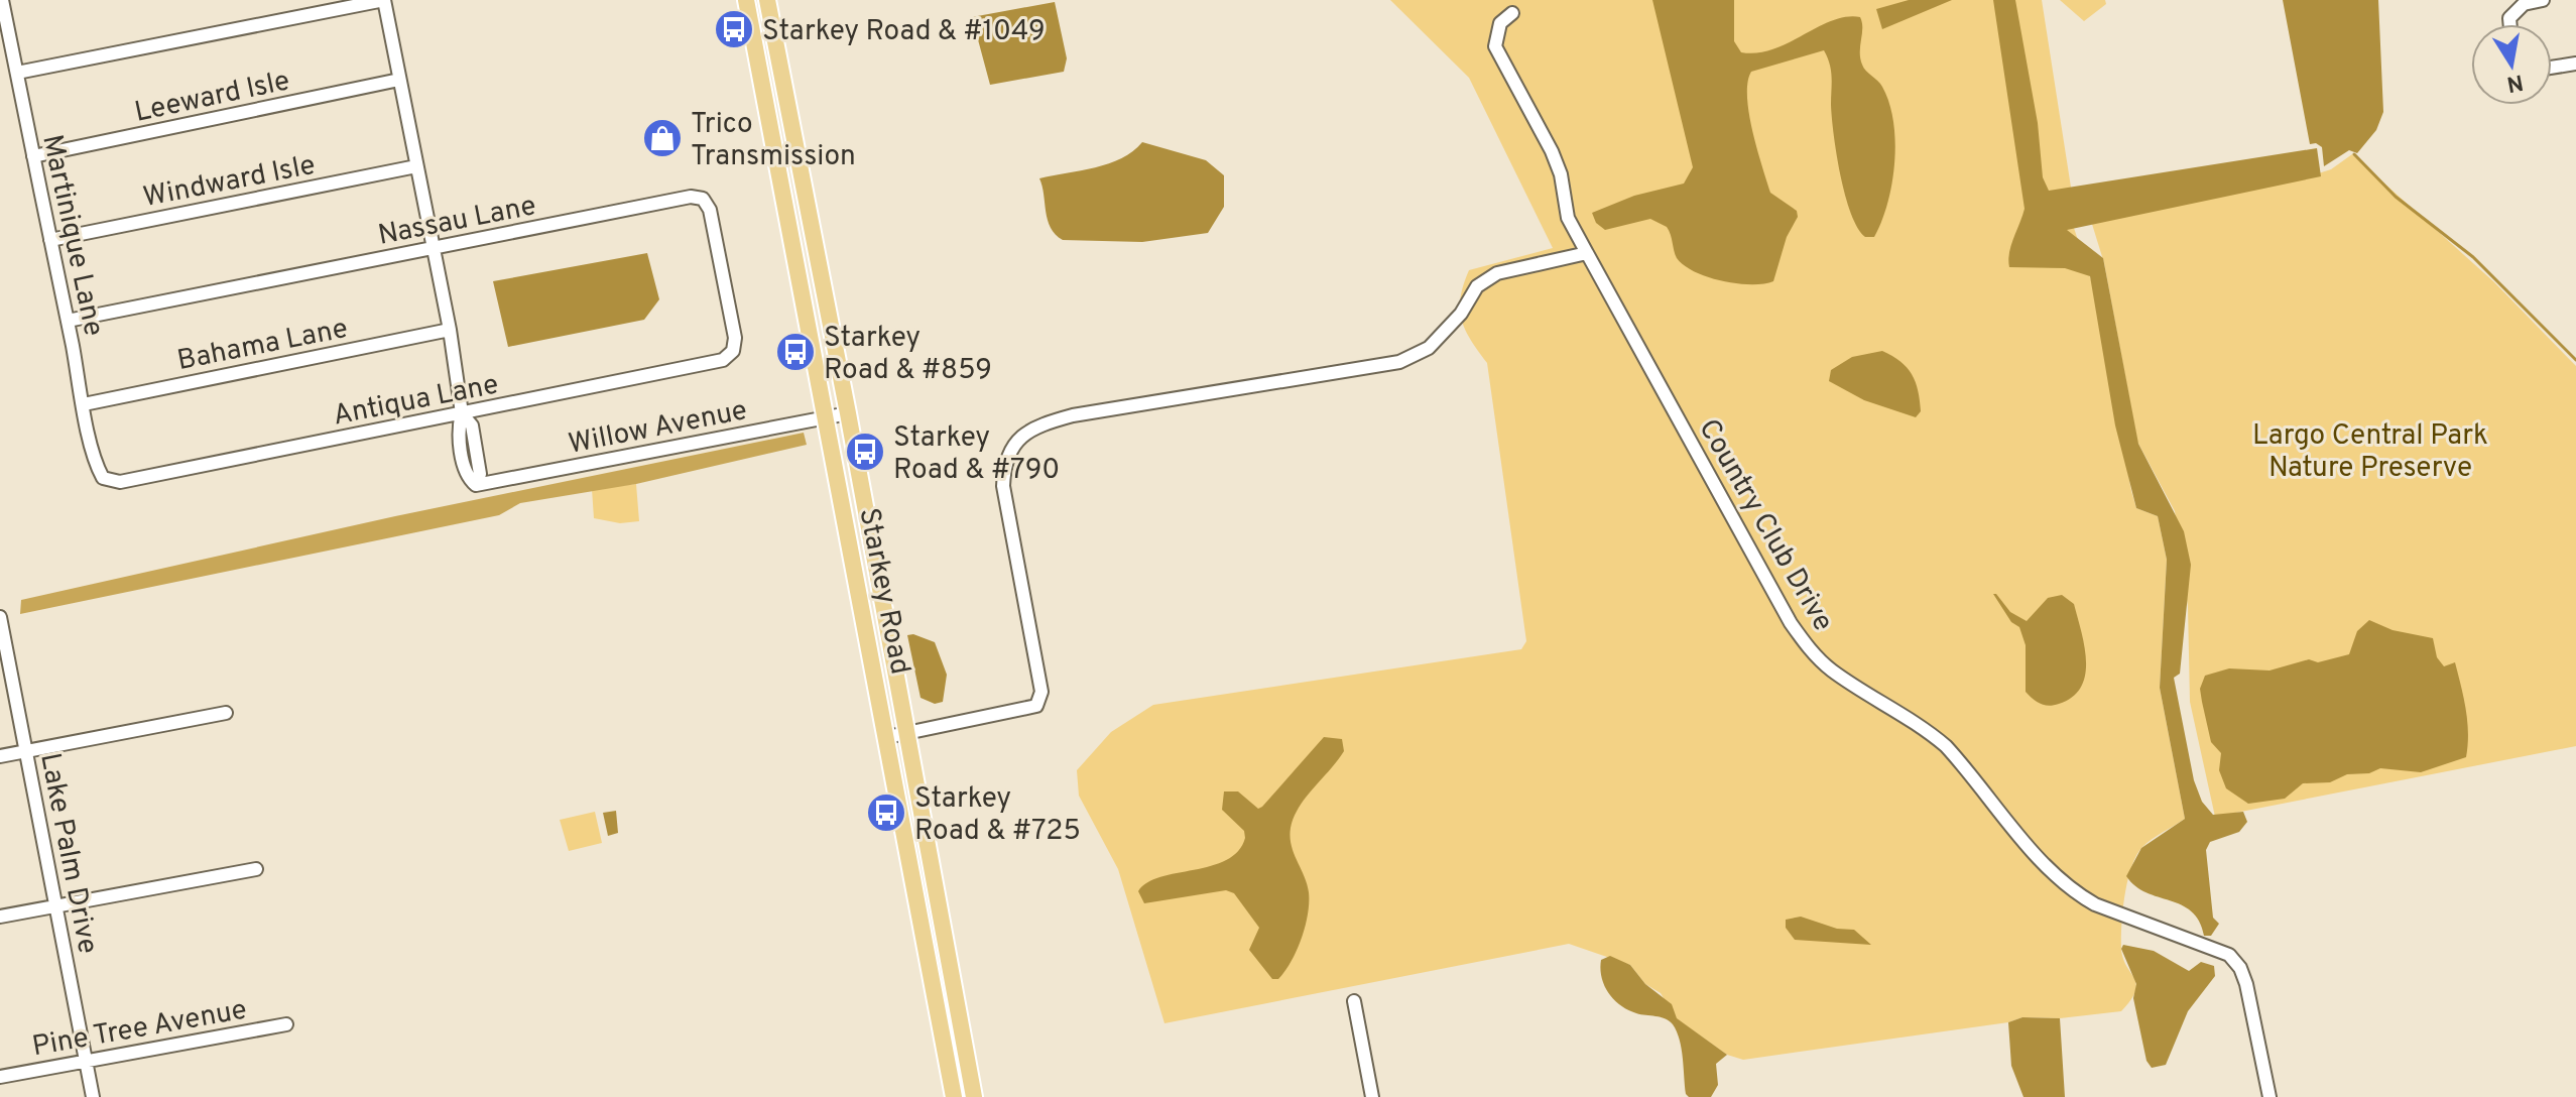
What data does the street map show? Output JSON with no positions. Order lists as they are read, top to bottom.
{
  "streets": {
    "main road": ["Starkey Road"],
    "street": [
      "Leeward Isle",
      "Windward Isle",
      "Nassau Lane",
      "Martinique Lane",
      "Bahama Lane",
      "Antiqua Lane",
      "Willow Avenue",
      "Country Club Drive",
      "Lake Palm Drive",
      "Pine Tree Avenue"
    ]
  },
  "crossings": [
    ["Leeward Isle", "Martinique Lane"],
    ["Windward Isle", "Martinique Lane"],
    ["Nassau Lane", "Martinique Lane"],
    ["Nassau Lane", "Antiqua Lane"],
    ["Martinique Lane", "Bahama Lane"],
    ["Martinique Lane", "Antiqua Lane"],
    ["Antiqua Lane", "Willow Avenue"],
    ["Willow Avenue", "Starkey Road"],
    ["Lake Palm Drive", "Pine Tree Avenue"]
  ],
  "parks": ["Largo Central Park Nature Preserve"],
  "places": {
    "bus stop": [
      "Starkey Road & #1049",
      "Starkey Road & #859",
      "Starkey Road & #790",
      "Starkey Road & #725"
    ],
    "shop": ["Trico Transmission"]
  },
  "north": "bottom"
}
